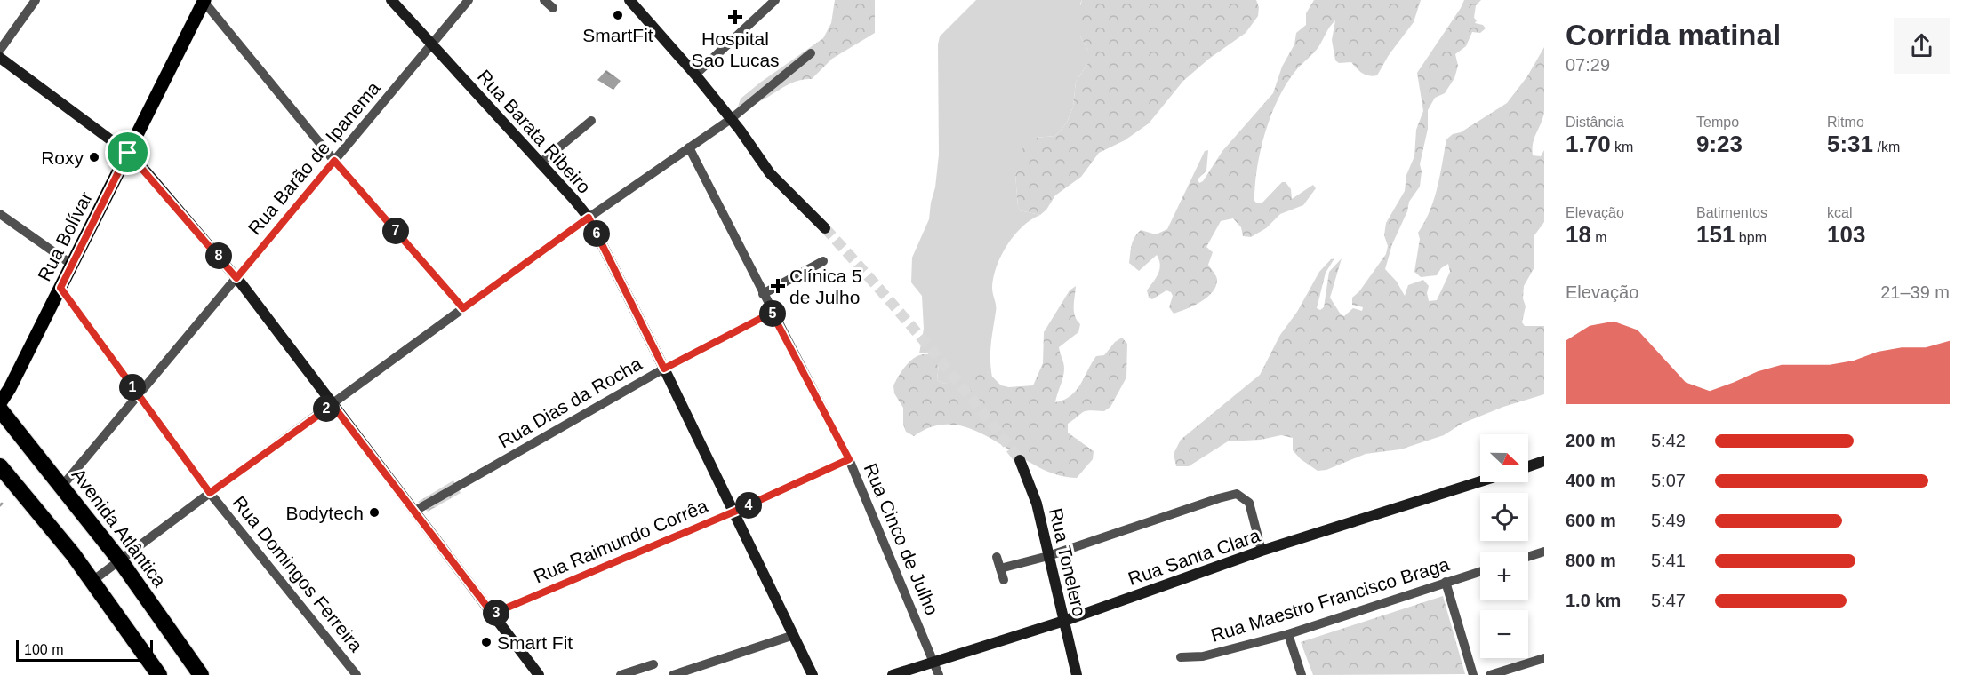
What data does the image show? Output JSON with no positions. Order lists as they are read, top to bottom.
{
  "streets": {
    "highway": ["Avenida Atlântica"],
    "main road": [
      "Rua Barata Ribeiro",
      "Rua Bolívar",
      "Rua Santa Clara",
      "Rua Tonelero"
    ],
    "street": [
      "Rua Barão de Ipanema",
      "Rua Dias da Rocha",
      "Rua Cinco de Julho",
      "Rua Raimundo Corrêa",
      "Rua Domingos Ferreira",
      "Rua Maestro Francisco Braga"
    ]
  },
  "crossings": [
    ["Rua Barata Ribeiro", "Rua Barão de Ipanema"],
    ["Rua Barata Ribeiro", "Rua Dias da Rocha"],
    ["Rua Barata Ribeiro", "Rua Raimundo Corrêa"],
    ["Rua Barão de Ipanema", "Avenida Atlântica"],
    ["Rua Barão de Ipanema", "Rua Domingos Ferreira"],
    ["Rua Bolívar", "Rua Domingos Ferreira"],
    ["Rua Dias da Rocha", "Rua Cinco de Julho"],
    ["Rua Cinco de Julho", "Rua Raimundo Corrêa"],
    ["Rua Cinco de Julho", "Rua Santa Clara"],
    ["Rua Santa Clara", "Rua Tonelero"]
  ],
  "places": {
    "other": [
      "SmartFit",
      "Roxy",
      "Bodytech",
      "Smart Fit"
    ],
    "health": ["Hospital Sao Lucas", "Clínica 5 de Julho"]
  },
  "scale_bar": "100 m",
  "north": "right",
  "page": {
    "heading": ["Corrida matinal", "07:29"],
    "stats": [
      ["Distância", "1.70 km"],
      ["Tempo", "9:23"],
      ["Ritmo", "5:31 /km"],
      ["Elevação", "18 m"],
      ["Batimentos", "151 bpm"],
      ["kcal", "103"]
    ],
    "pins": [
      "7",
      "6",
      "8",
      "5",
      "1",
      "2",
      "4",
      "3"
    ],
    "chart": ["Elevação", "21–39 m"],
    "list": [
      {
        "name": "200 m",
        "note": "5:42"
      },
      {
        "name": "400 m",
        "note": "5:07"
      },
      {
        "name": "600 m",
        "note": "5:49"
      },
      {
        "name": "800 m",
        "note": "5:41"
      },
      {
        "name": "1.0 km",
        "note": "5:47"
      }
    ],
    "map_buttons": ["+", "−"],
    "scale": "100 m"
  }
}
